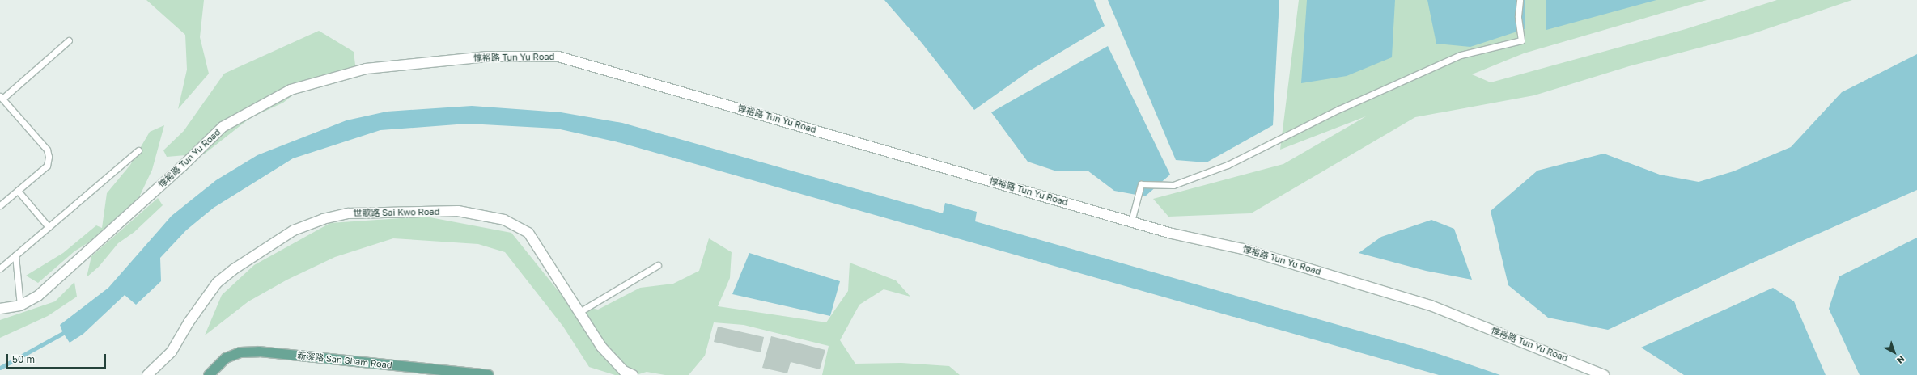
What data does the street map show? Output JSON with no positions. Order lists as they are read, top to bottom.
{
  "streets": {
    "main road": ["新深路 San Sham Road"],
    "street": ["惇裕路 Tun Yu Road", "世歌路 Sai Kwo Road"]
  },
  "scale_bar": "50 m",
  "north": "bottom right"
}
